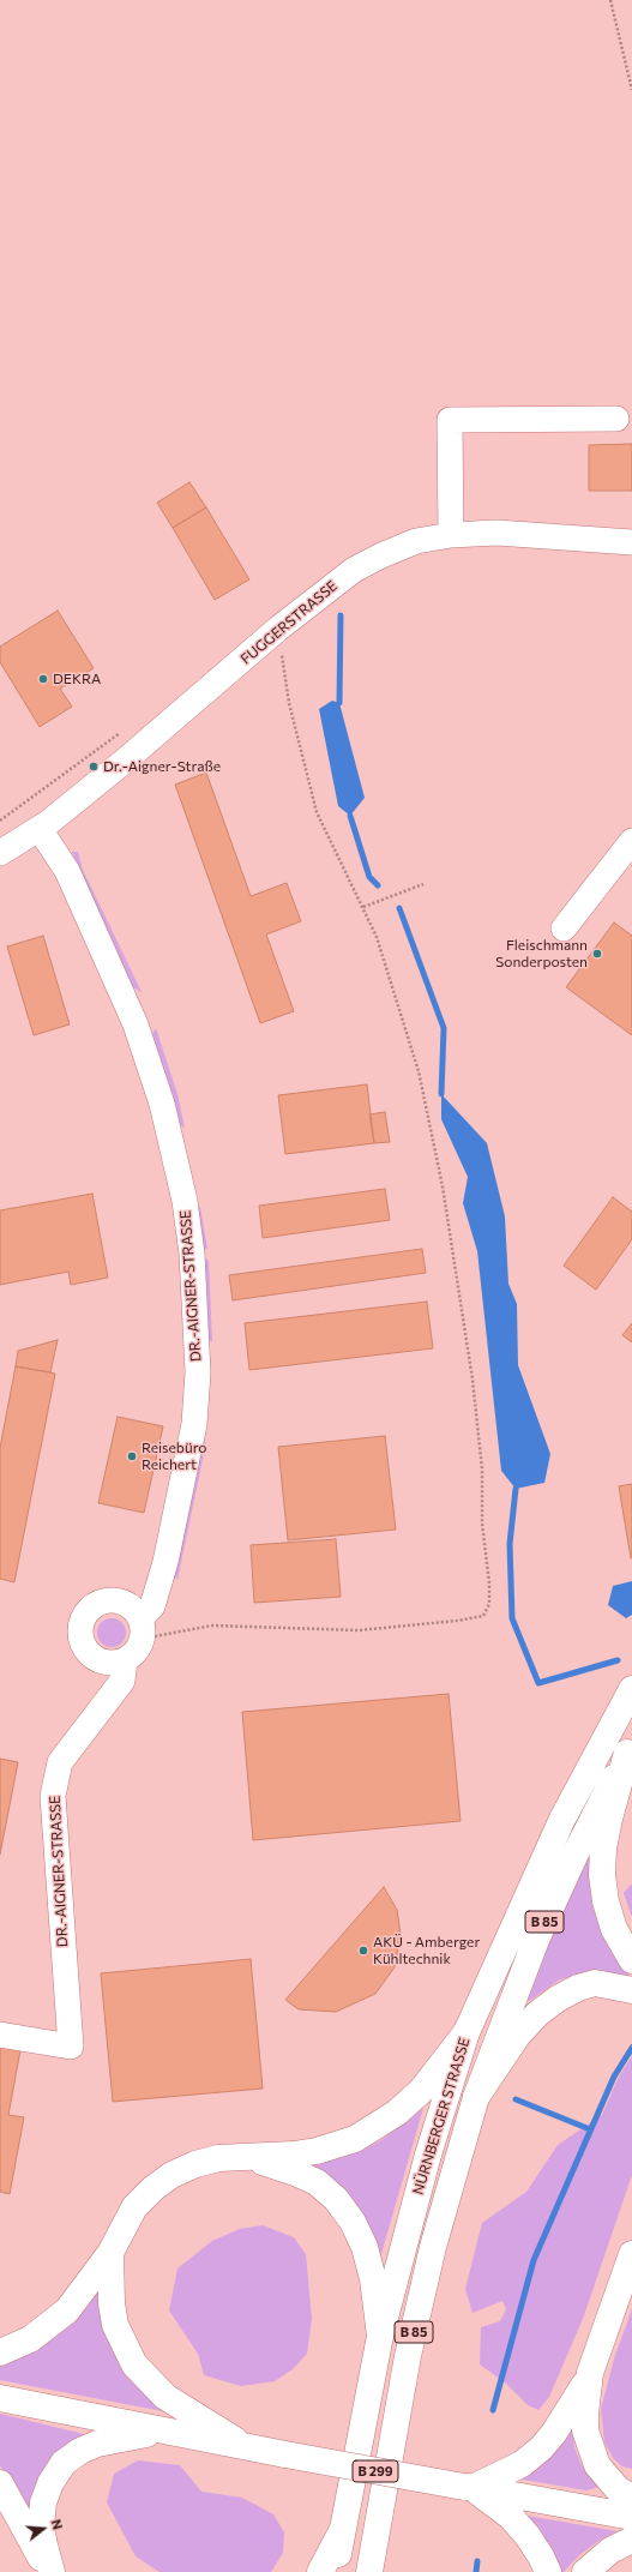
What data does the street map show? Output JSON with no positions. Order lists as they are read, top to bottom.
{
  "streets": {
    "main road": ["B 85", "NÜRNBERGER STRASSE", "B 299"],
    "street": ["FUGGERSTRASSE", "DR.-AIGNER-STRASSE"]
  },
  "crossings": [
    ["FUGGERSTRASSE", "DR.-AIGNER-STRASSE"]
  ],
  "places": [
    "DEKRA",
    "Dr.-Aigner-Straße",
    "Fleischmann Sonderposten",
    "Reisebüro Reichert",
    "AKÜ - Amberger Kühltechnik"
  ],
  "north": "right"
}
